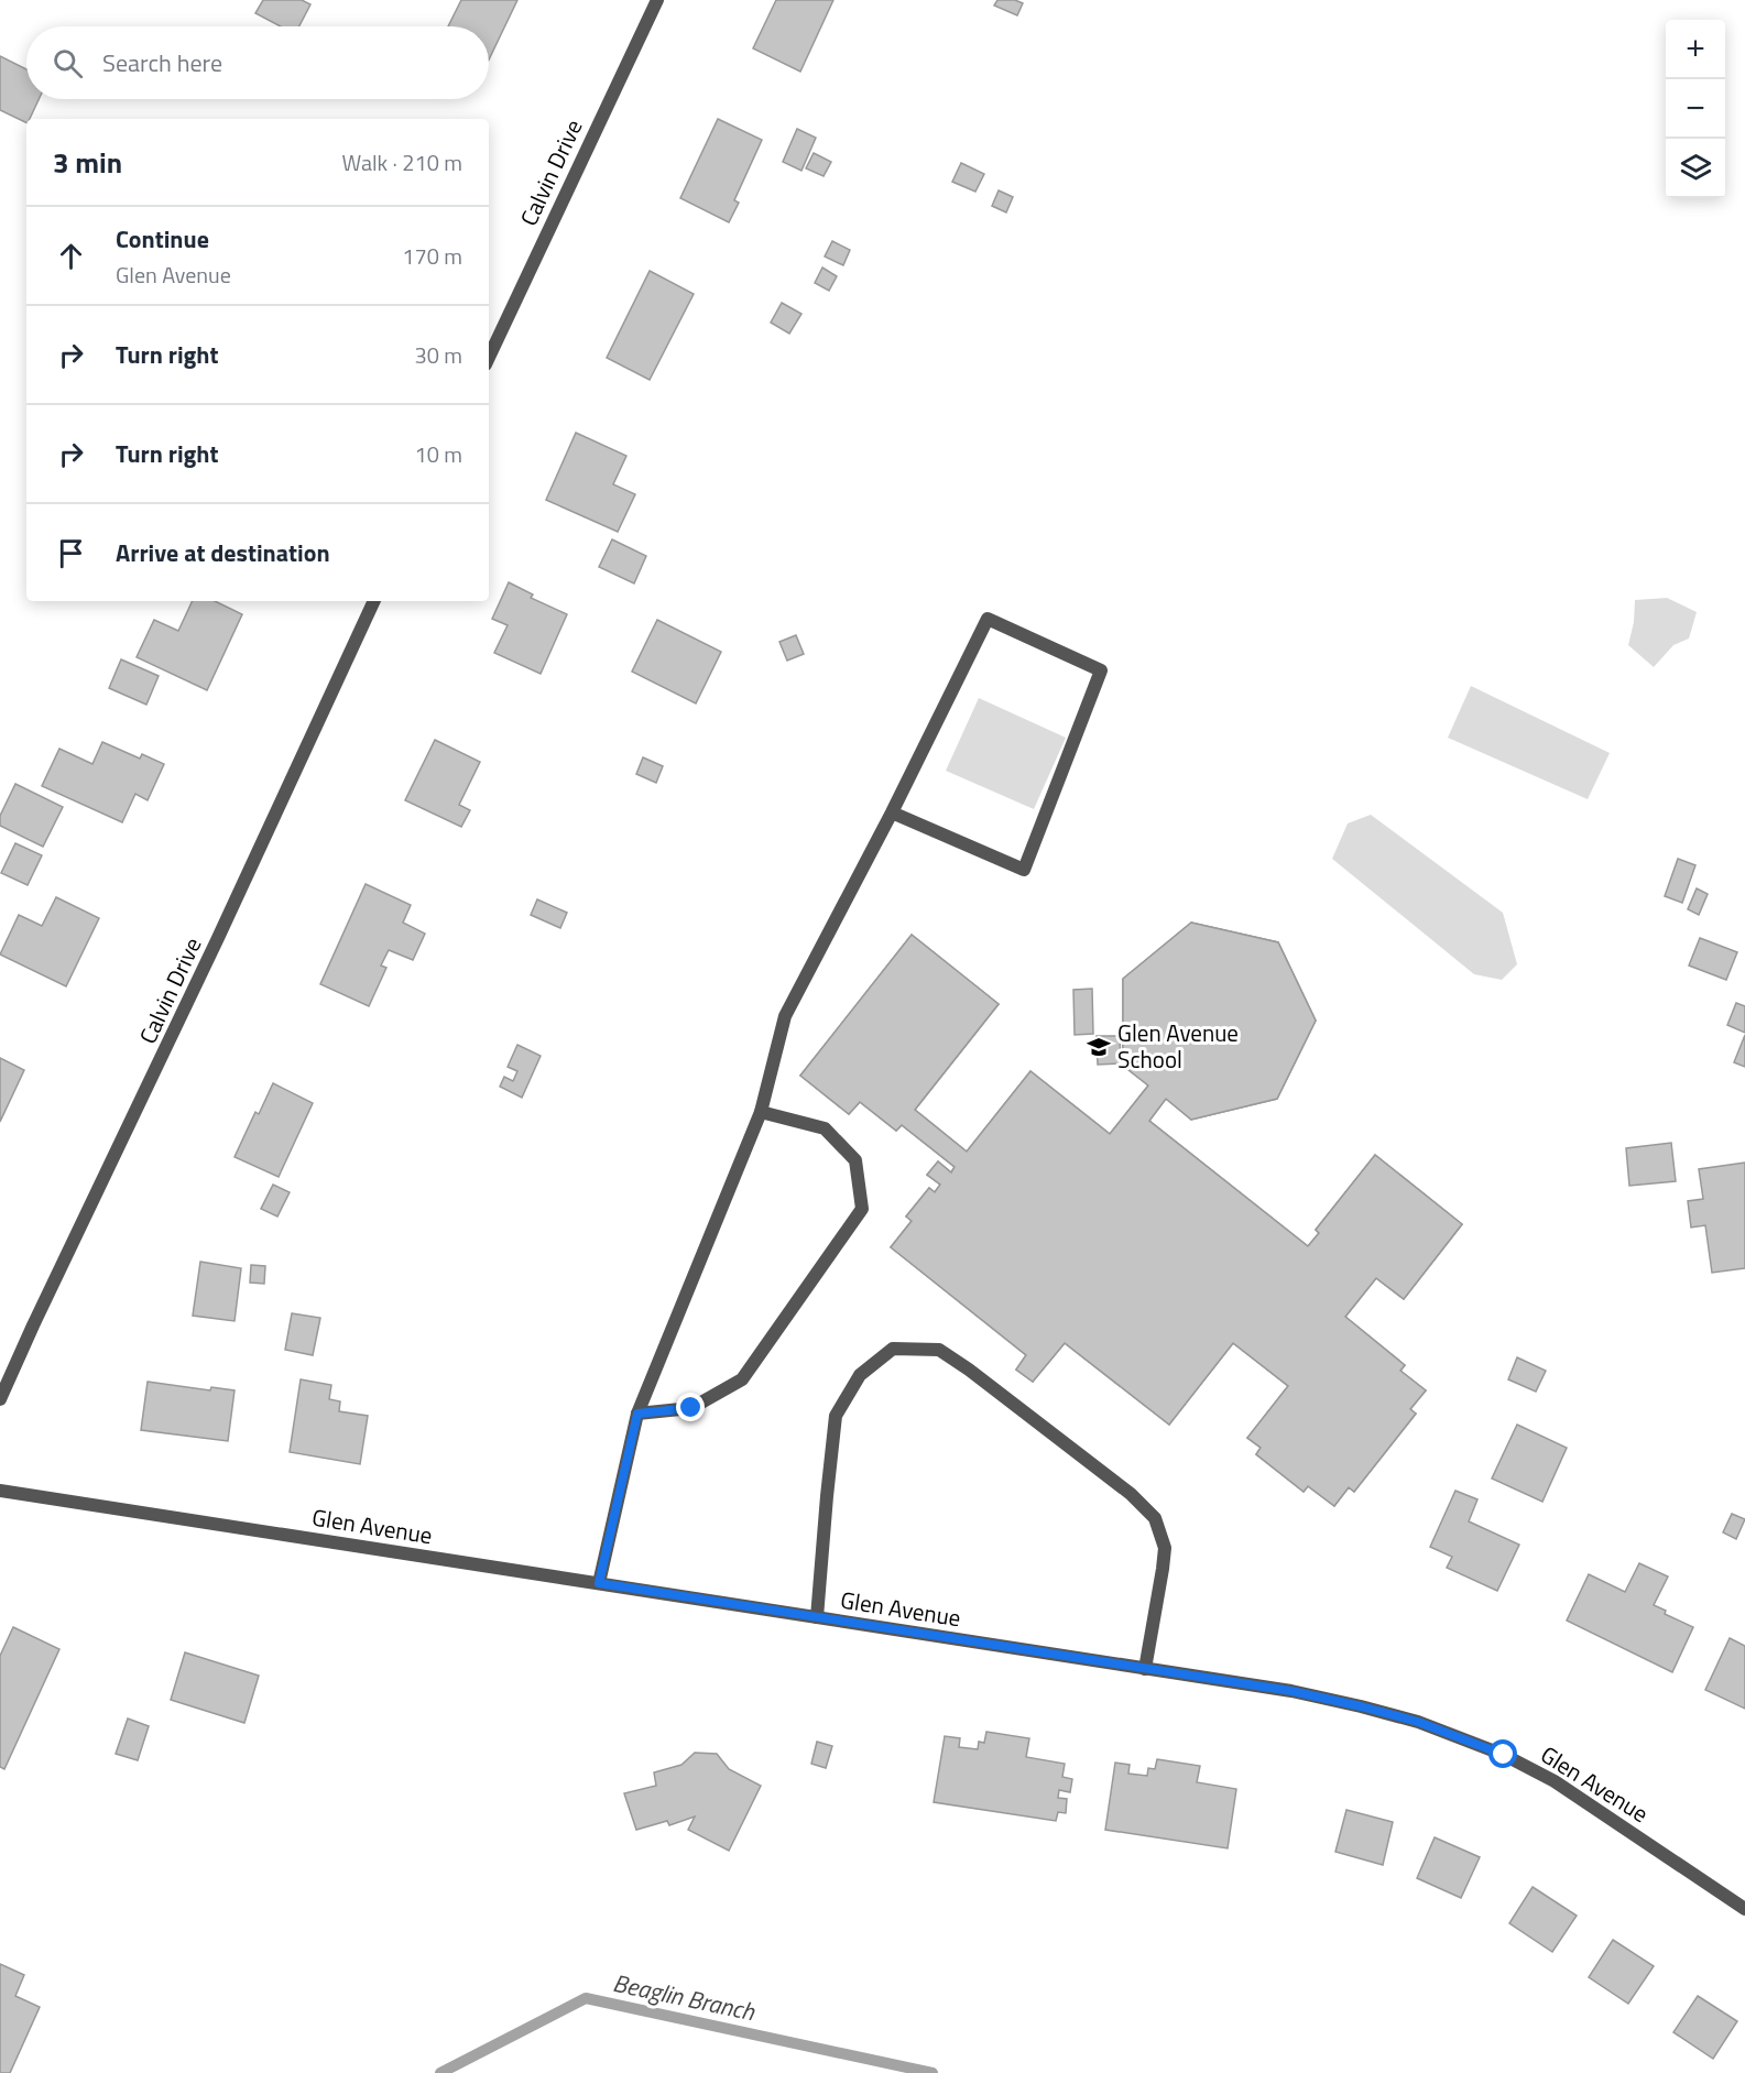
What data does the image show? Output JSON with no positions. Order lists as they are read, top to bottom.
{
  "streets": {
    "street": ["Calvin Drive", "Glen Avenue"]
  },
  "water": ["Beaglin Branch"],
  "places": {
    "school or university": ["Glen Avenue School"]
  },
  "page": {
    "map_buttons": ["+", "−"],
    "search": "Search here",
    "heading": ["3 min", "Walk · 210 m"],
    "list": [
      ["Continue", "Glen Avenue", "170 m"],
      ["Turn right", "30 m"],
      ["Turn right", "10 m"],
      "Arrive at destination"
    ]
  }
}
